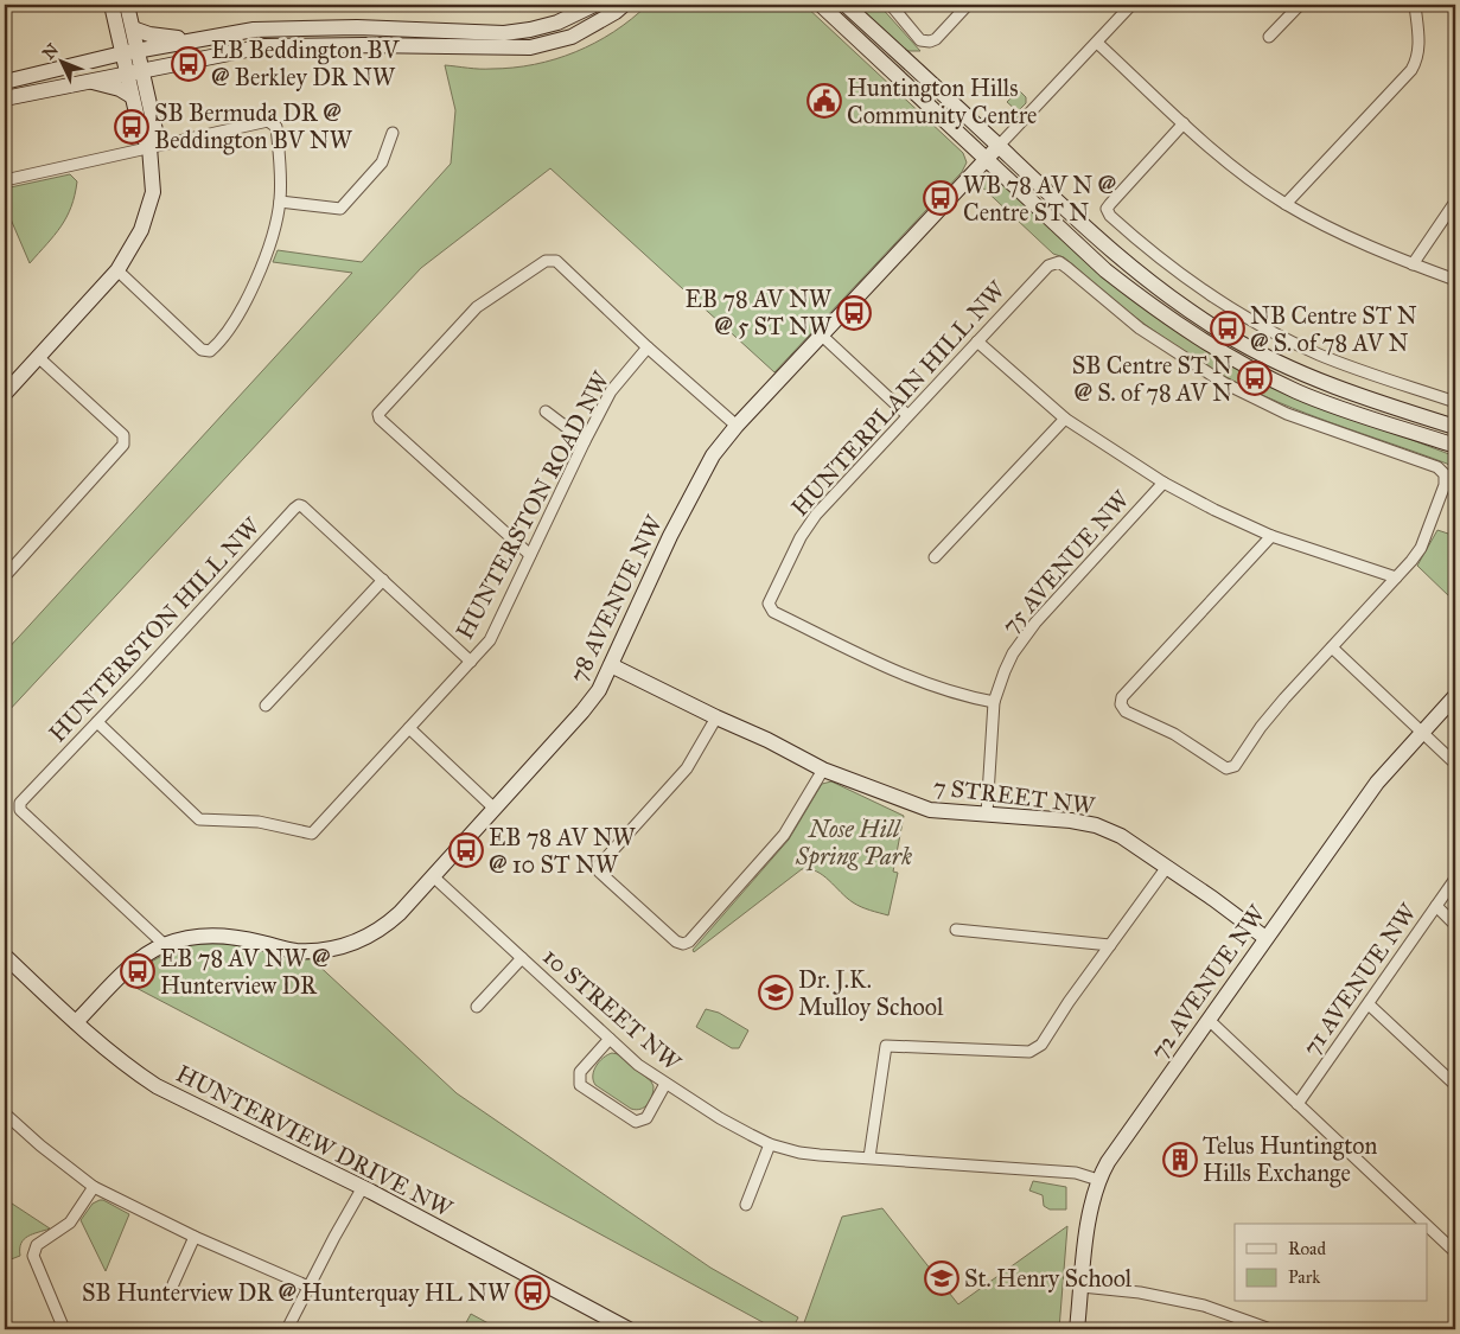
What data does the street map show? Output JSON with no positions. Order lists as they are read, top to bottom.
{
  "streets": {
    "street": [
      "HUNTERPLAIN HILL NW",
      "HUNTERSTON ROAD NW",
      "75 AVENUE NW",
      "78 AVENUE NW",
      "HUNTERSTON HILL NW",
      "7 STREET NW",
      "71 AVENUE NW",
      "72 AVENUE NW",
      "10 STREET NW",
      "HUNTERVIEW DRIVE NW"
    ]
  },
  "crossings": [
    ["HUNTERPLAIN HILL NW", "75 AVENUE NW"],
    ["HUNTERSTON ROAD NW", "HUNTERSTON HILL NW"],
    ["75 AVENUE NW", "7 STREET NW"],
    ["78 AVENUE NW", "HUNTERSTON HILL NW"],
    ["78 AVENUE NW", "7 STREET NW"],
    ["78 AVENUE NW", "10 STREET NW"],
    ["78 AVENUE NW", "HUNTERVIEW DRIVE NW"],
    ["7 STREET NW", "72 AVENUE NW"],
    ["72 AVENUE NW", "10 STREET NW"]
  ],
  "parks": ["Nose Hill Spring Park"],
  "places": {
    "bus stop": [
      "EB Beddington BV @ Berkley DR NW",
      "SB Bermuda DR @ Beddington BV NW",
      "WB 78 AV N @ Centre ST N",
      "EB 78 AV NW @ 5 ST NW",
      "NB Centre ST N @ S. of 78 AV N",
      "SB Centre ST N @ S. of 78 AV N",
      "EB 78 AV NW @ 10 ST NW",
      "EB 78 AV NW @ Hunterview DR",
      "SB Hunterview DR @ Hunterquay HL NW"
    ],
    "public building": ["Huntington Hills Community Centre"],
    "school or university": ["Dr. J.K. Mulloy School", "St. Henry School"],
    "building": ["Telus Huntington Hills Exchange"]
  },
  "legend": ["Road", "Park"],
  "north": "top left"
}
